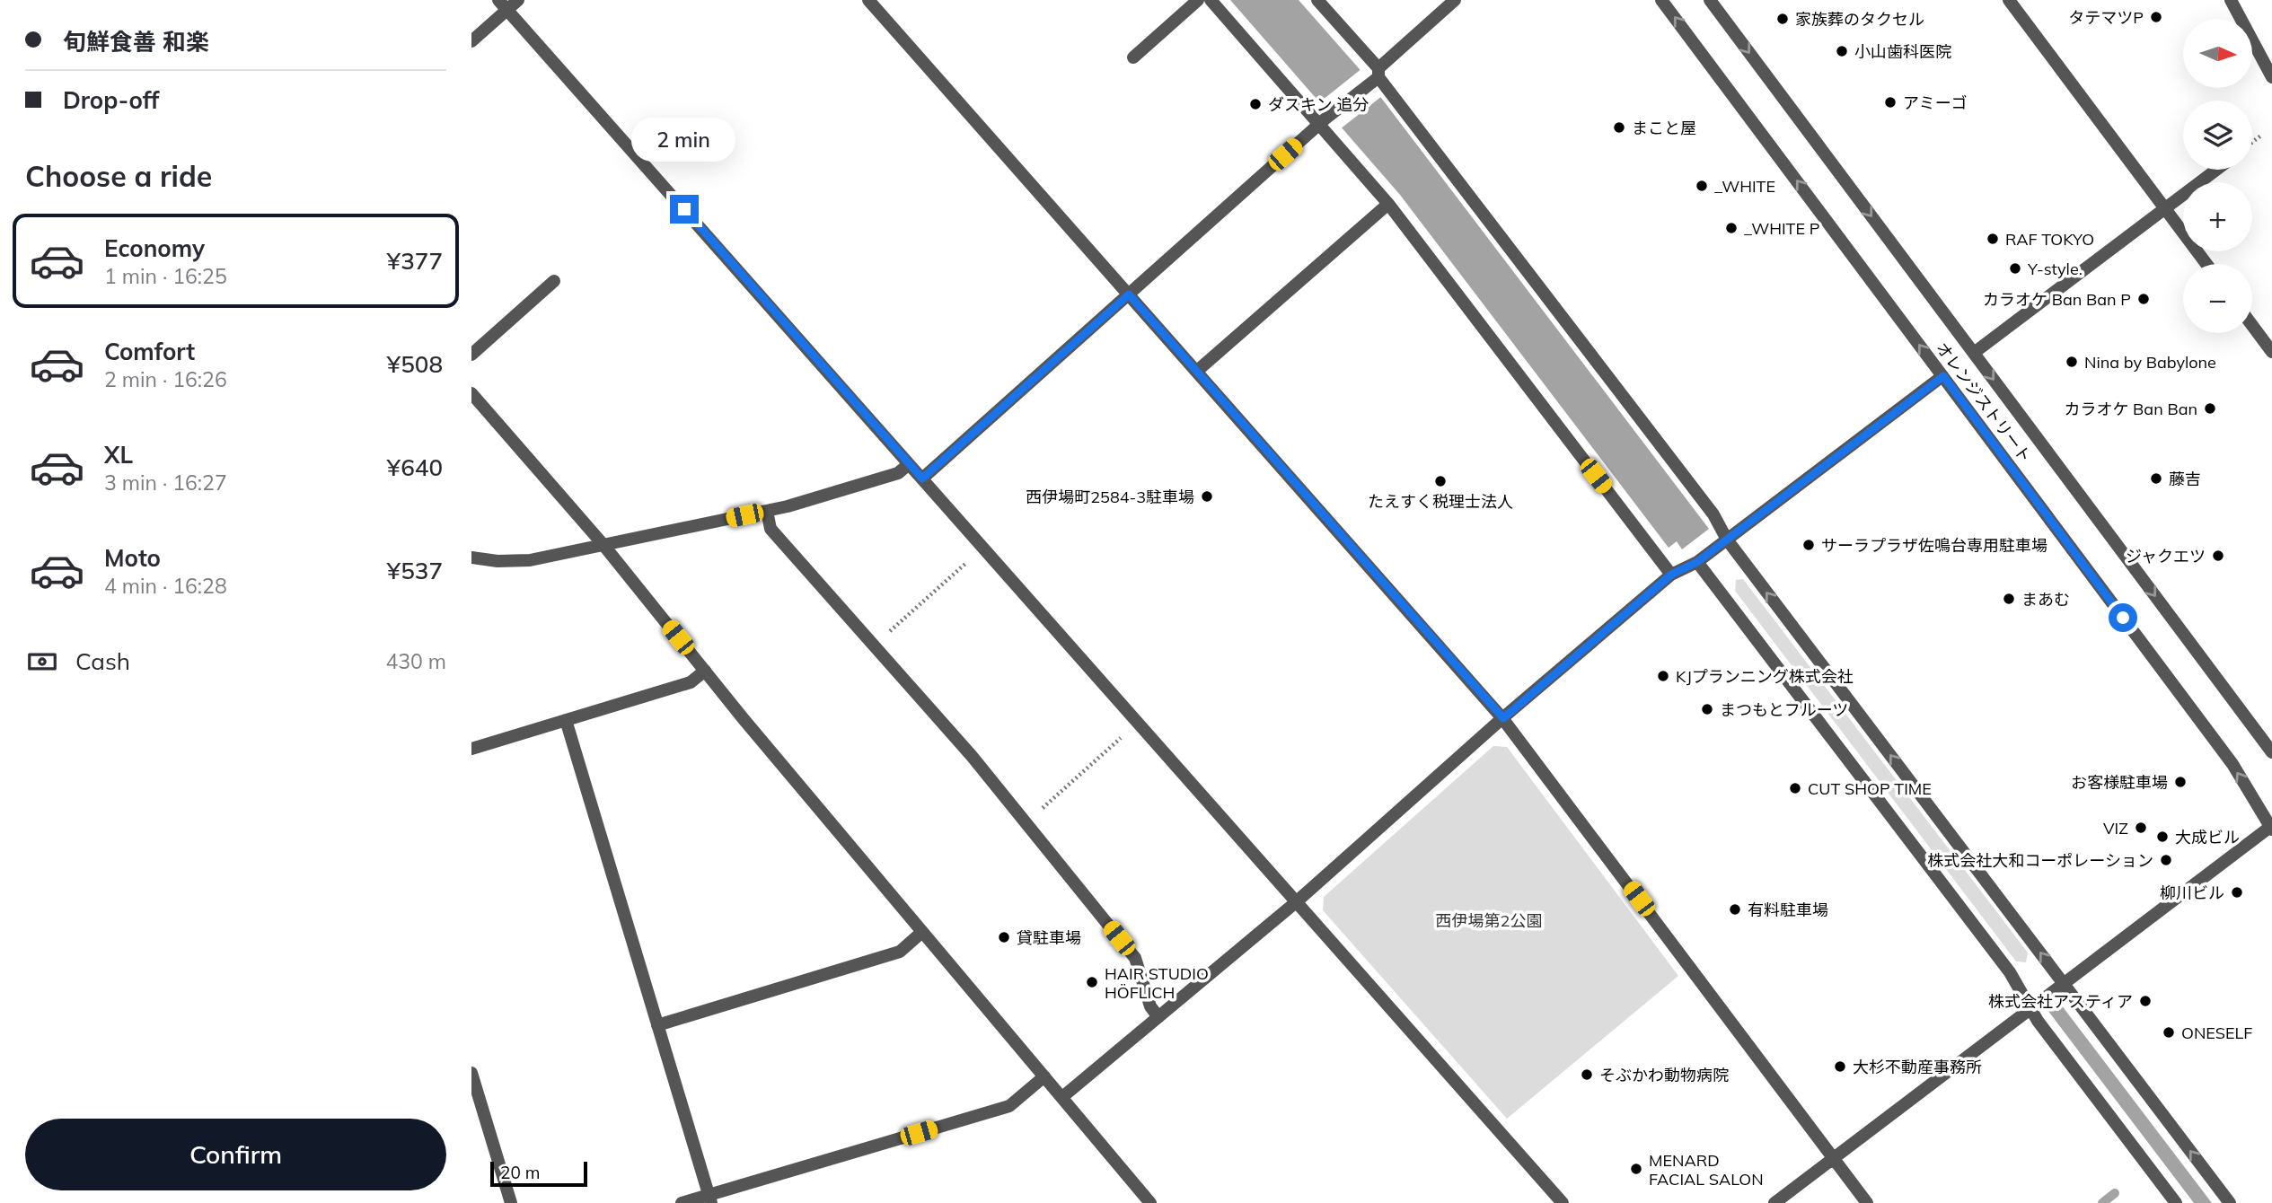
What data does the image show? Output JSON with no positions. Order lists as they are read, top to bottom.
{
  "streets": {
    "street": ["オレンジストリート"]
  },
  "parks": ["西伊場第2公園"],
  "places": [
    "タテマツP",
    "家族葬のタクセル",
    "小山歯科医院",
    "アミーゴ",
    "ダスキン 追分",
    "まこと屋",
    "_WHITE",
    "_WHITE P",
    "RAF TOKYO",
    "Y-style.",
    "カラオケ Ban Ban P",
    "Nina by Babylone",
    "カラオケ Ban Ban",
    "藤吉",
    "たえすく税理士法人",
    "西伊場町2584-3駐車場",
    "サーラプラザ佐鳴台専用駐車場",
    "ジャクエツ",
    "まあむ",
    "KJプランニング株式会社",
    "まつもとフルーツ",
    "お客様駐車場",
    "CUT SHOP TIME",
    "VIZ",
    "大成ビル",
    "株式会社大和コーポレーション",
    "柳川ビル",
    "有料駐車場",
    "貸駐車場",
    "HAIR STUDIO HÖFLICH",
    "株式会社アスティア",
    "ONESELF",
    "大杉不動産事務所",
    "そぶかわ動物病院",
    "MENARD FACIAL SALON"
  ],
  "scale_bar": "20 m",
  "north": "right",
  "page": {
    "banner": ["旬鮮食善 和楽", "Drop-off"],
    "map_buttons": ["+", "−"],
    "bubble": "2 min",
    "heading": "Choose a ride",
    "list": [
      {
        "name": "Economy",
        "note": "1 min · 16:25",
        "value": "¥377"
      },
      {
        "name": "Comfort",
        "note": "2 min · 16:26",
        "value": "¥508"
      },
      {
        "name": "XL",
        "note": "3 min · 16:27",
        "value": "¥640"
      },
      {
        "name": "Moto",
        "note": "4 min · 16:28",
        "value": "¥537"
      }
    ],
    "pay": ["Cash", "430 m"],
    "buttons": "Confirm",
    "scale": "20 m"
  }
}
